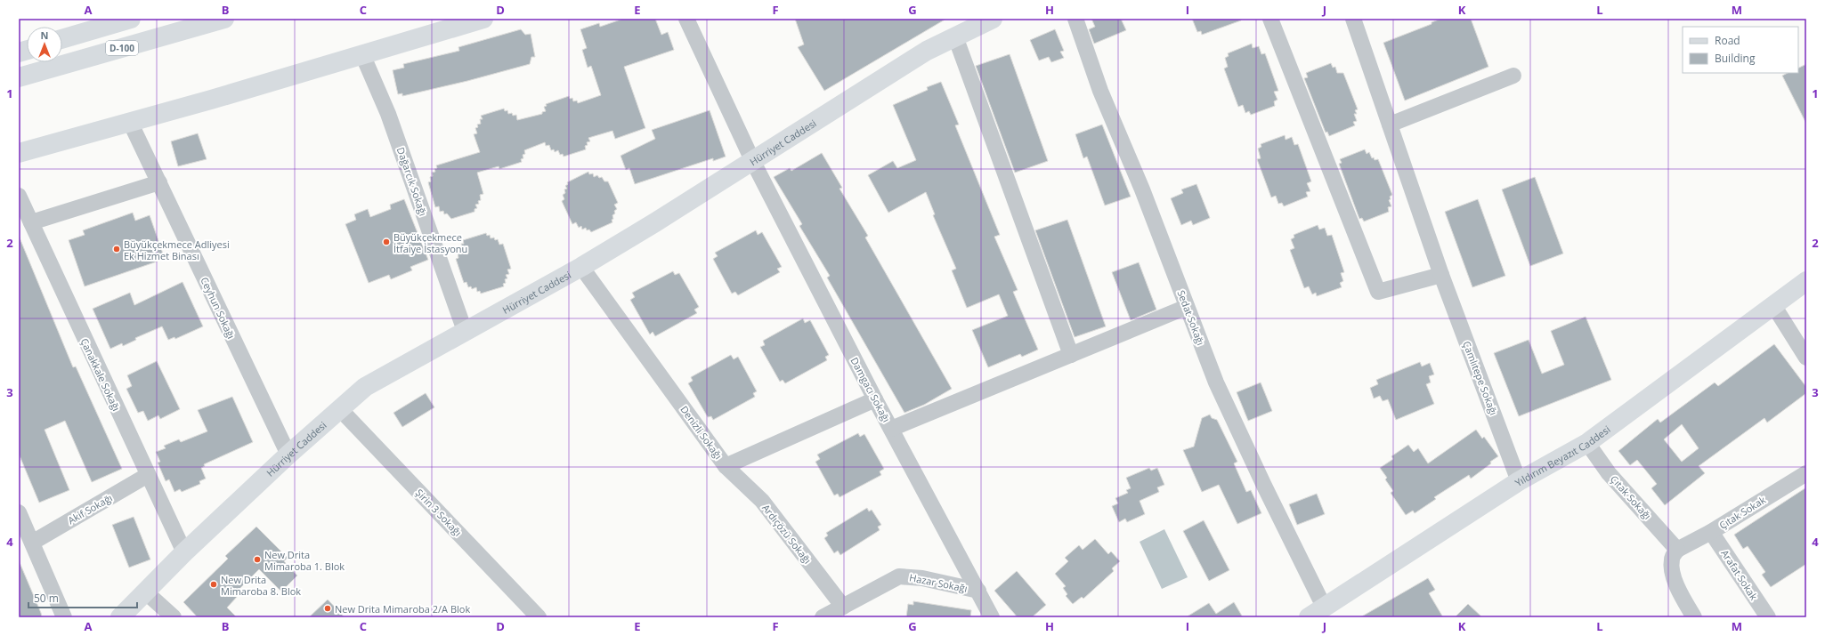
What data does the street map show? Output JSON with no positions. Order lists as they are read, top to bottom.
{
  "streets": {
    "main road": ["D-100", "Hürriyet Caddesi", "Yıldırım Beyazıt Caddesi"],
    "street": [
      "Dağarcık Sokağı",
      "Ceyhun Sokağı",
      "Sedat Sokağı",
      "Çanakkale Sokağı",
      "Çamlıtepe Sokağı",
      "Damgacı Sokağı",
      "Denizli Sokağı",
      "Çıtak Sokağı",
      "Akif Sokağı",
      "Şirin 3 Sokağı",
      "Çıtak Sokak",
      "Ardıçözü Sokağı",
      "Arafat Sokak",
      "Hazar Sokağı"
    ]
  },
  "crossings": [
    ["Hürriyet Caddesi", "Dağarcık Sokağı"],
    ["Hürriyet Caddesi", "Ceyhun Sokağı"],
    ["Hürriyet Caddesi", "Çanakkale Sokağı"],
    ["Hürriyet Caddesi", "Damgacı Sokağı"],
    ["Hürriyet Caddesi", "Denizli Sokağı"],
    ["Hürriyet Caddesi", "Şirin 3 Sokağı"],
    ["Sedat Sokağı", "Yıldırım Beyazıt Caddesi"],
    ["Çanakkale Sokağı", "Akif Sokağı"],
    ["Çamlıtepe Sokağı", "Yıldırım Beyazıt Caddesi"],
    ["Damgacı Sokağı", "Denizli Sokağı"],
    ["Damgacı Sokağı", "Hazar Sokağı"],
    ["Denizli Sokağı", "Ardıçözü Sokağı"],
    ["Yıldırım Beyazıt Caddesi", "Çıtak Sokağı"],
    ["Çıtak Sokağı", "Çıtak Sokak"],
    ["Çıtak Sokak", "Arafat Sokak"],
    ["Ardıçözü Sokağı", "Hazar Sokağı"]
  ],
  "places": [
    "Büyükçekmece İtfaiye İstasyonu",
    "Büyükçekmece Adliyesi Ek Hizmet Binası",
    "New Drita Mimaroba 1. Blok",
    "New Drita Mimaroba 8. Blok",
    "New Drita Mimaroba 2/A Blok"
  ],
  "legend": ["Road", "Building"],
  "scale_bar": "50 m",
  "north": "top",
  "grid": {
    "columns": [
      "A",
      "B",
      "C",
      "D",
      "E",
      "F",
      "G",
      "H",
      "I",
      "J",
      "K",
      "L",
      "M"
    ],
    "rows": [
      "1",
      "2",
      "3",
      "4"
    ]
  }
}
